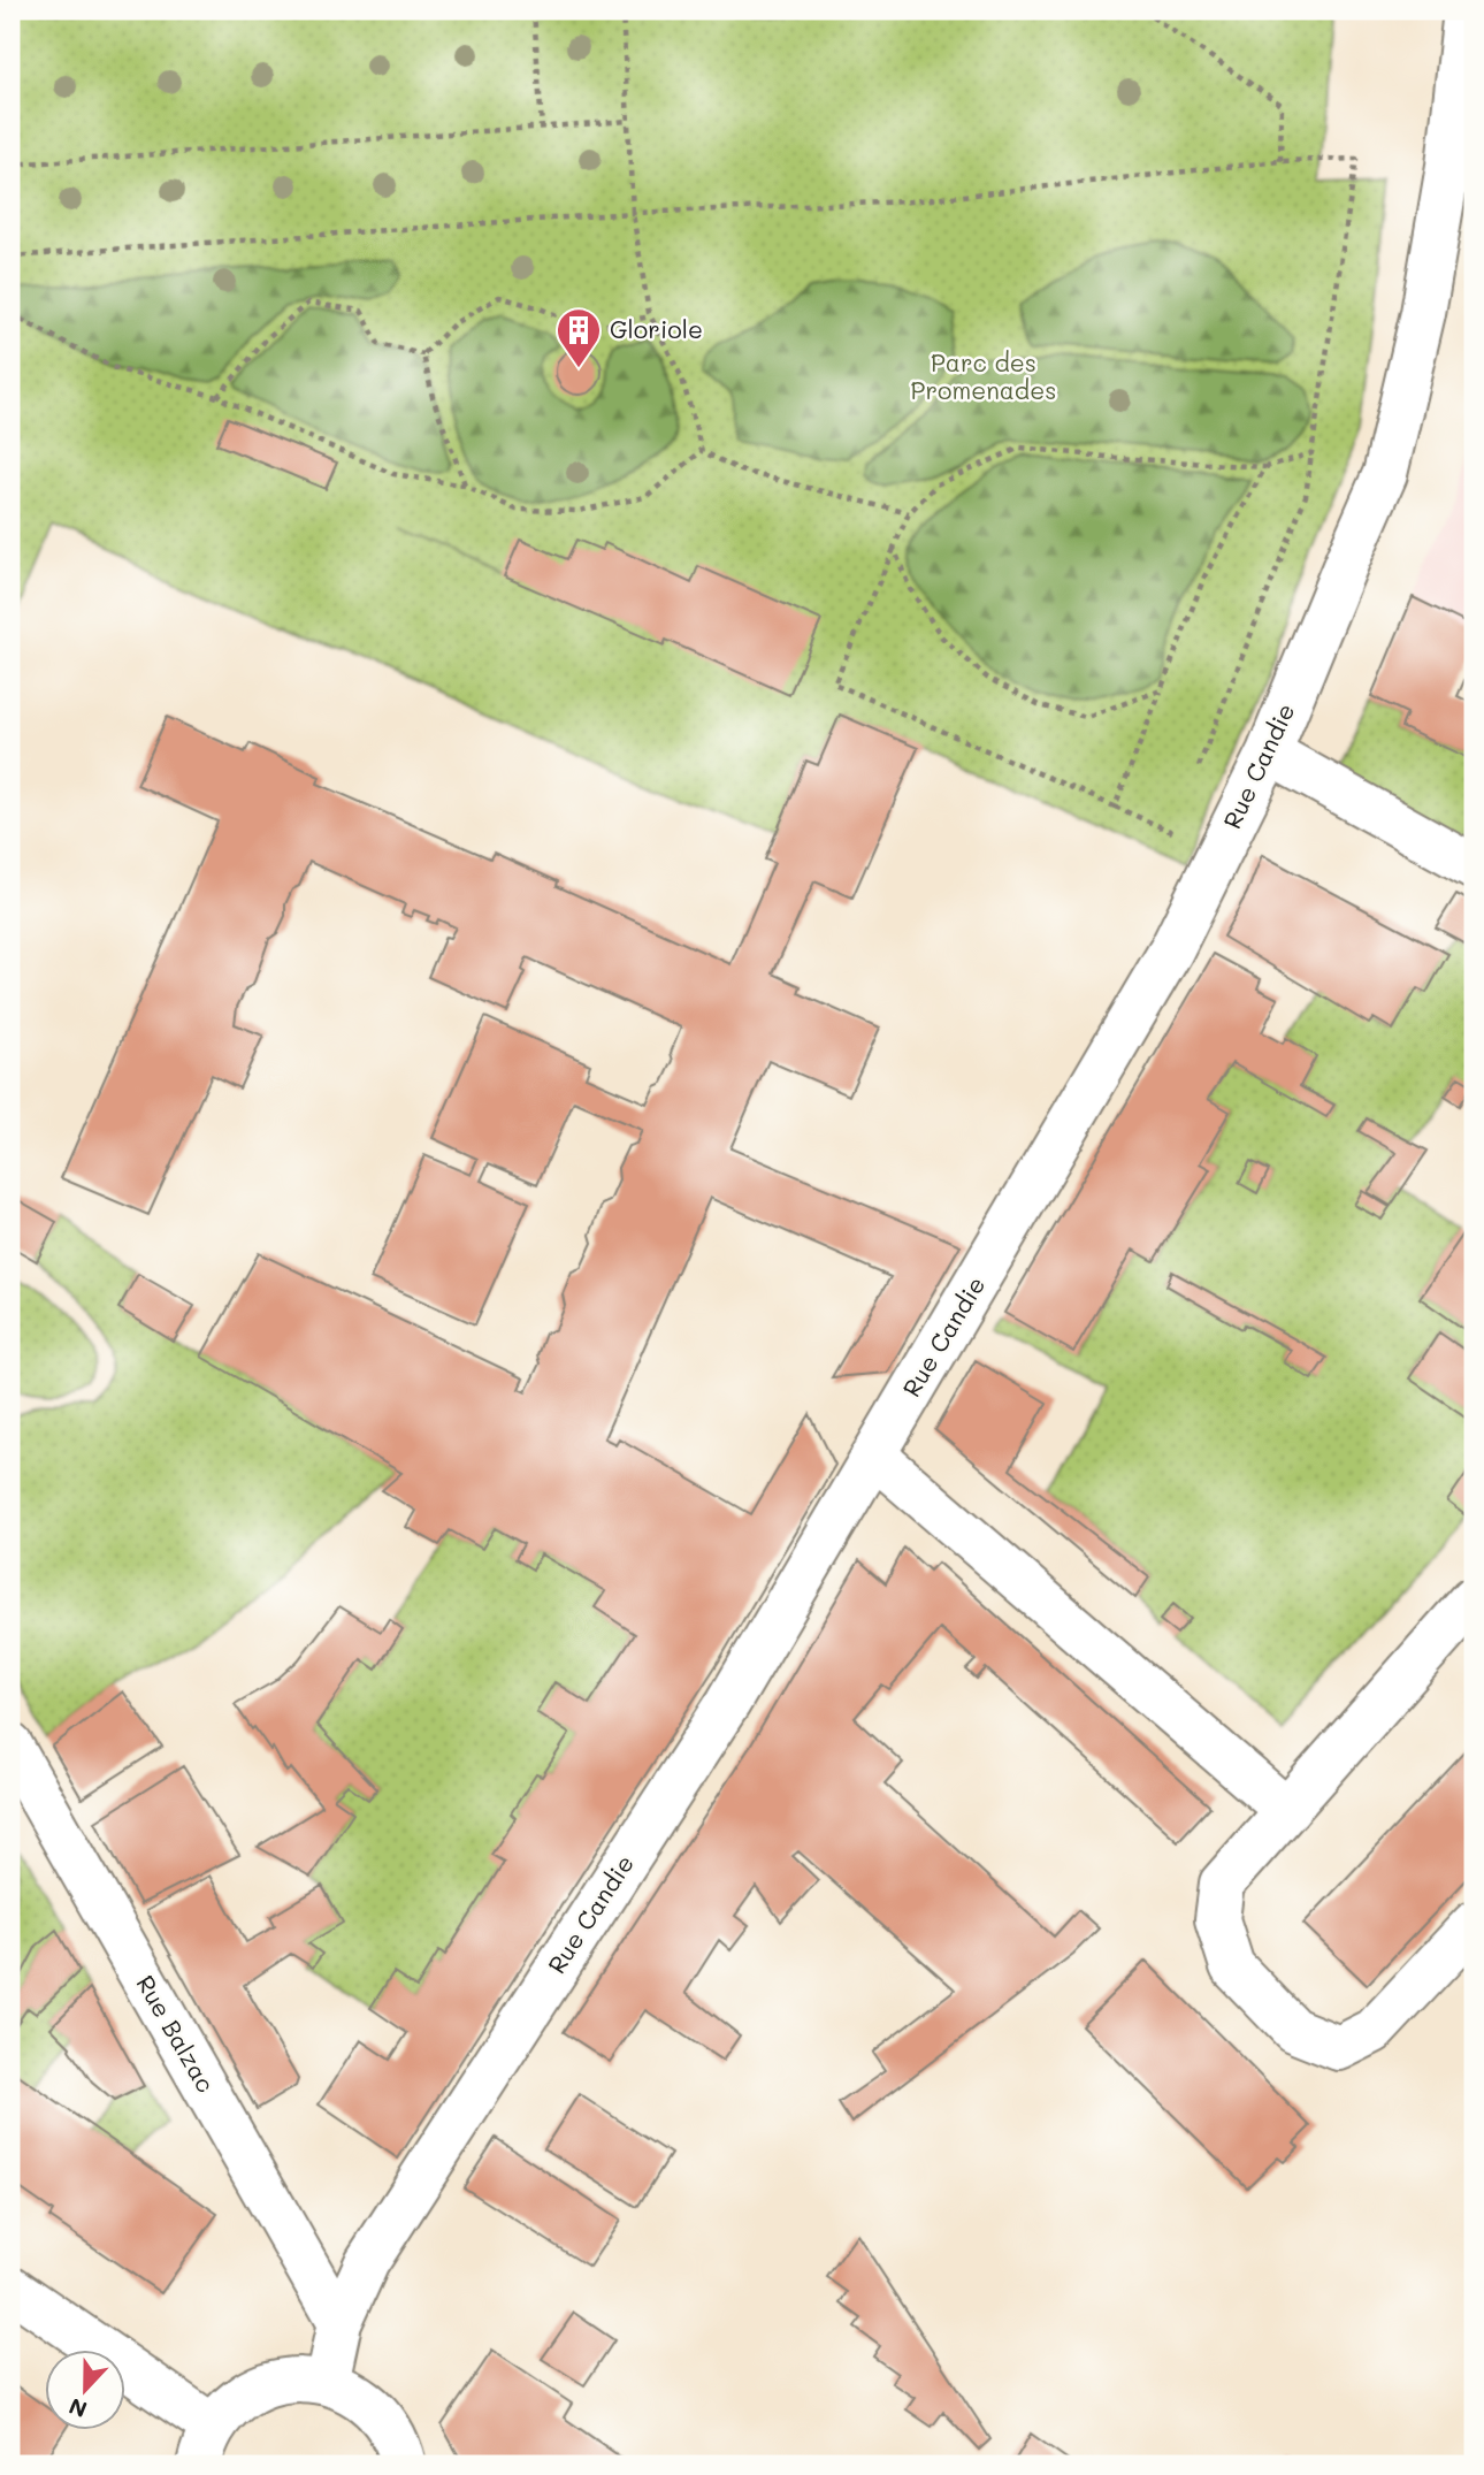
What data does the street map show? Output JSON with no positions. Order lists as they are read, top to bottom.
{
  "streets": {
    "street": ["Rue Candie", "Rue Balzac"]
  },
  "crossings": [
    ["Rue Candie", "Rue Balzac"]
  ],
  "parks": ["Parc des Promenades"],
  "places": {
    "building": ["Gloriole"]
  },
  "north": "bottom"
}
